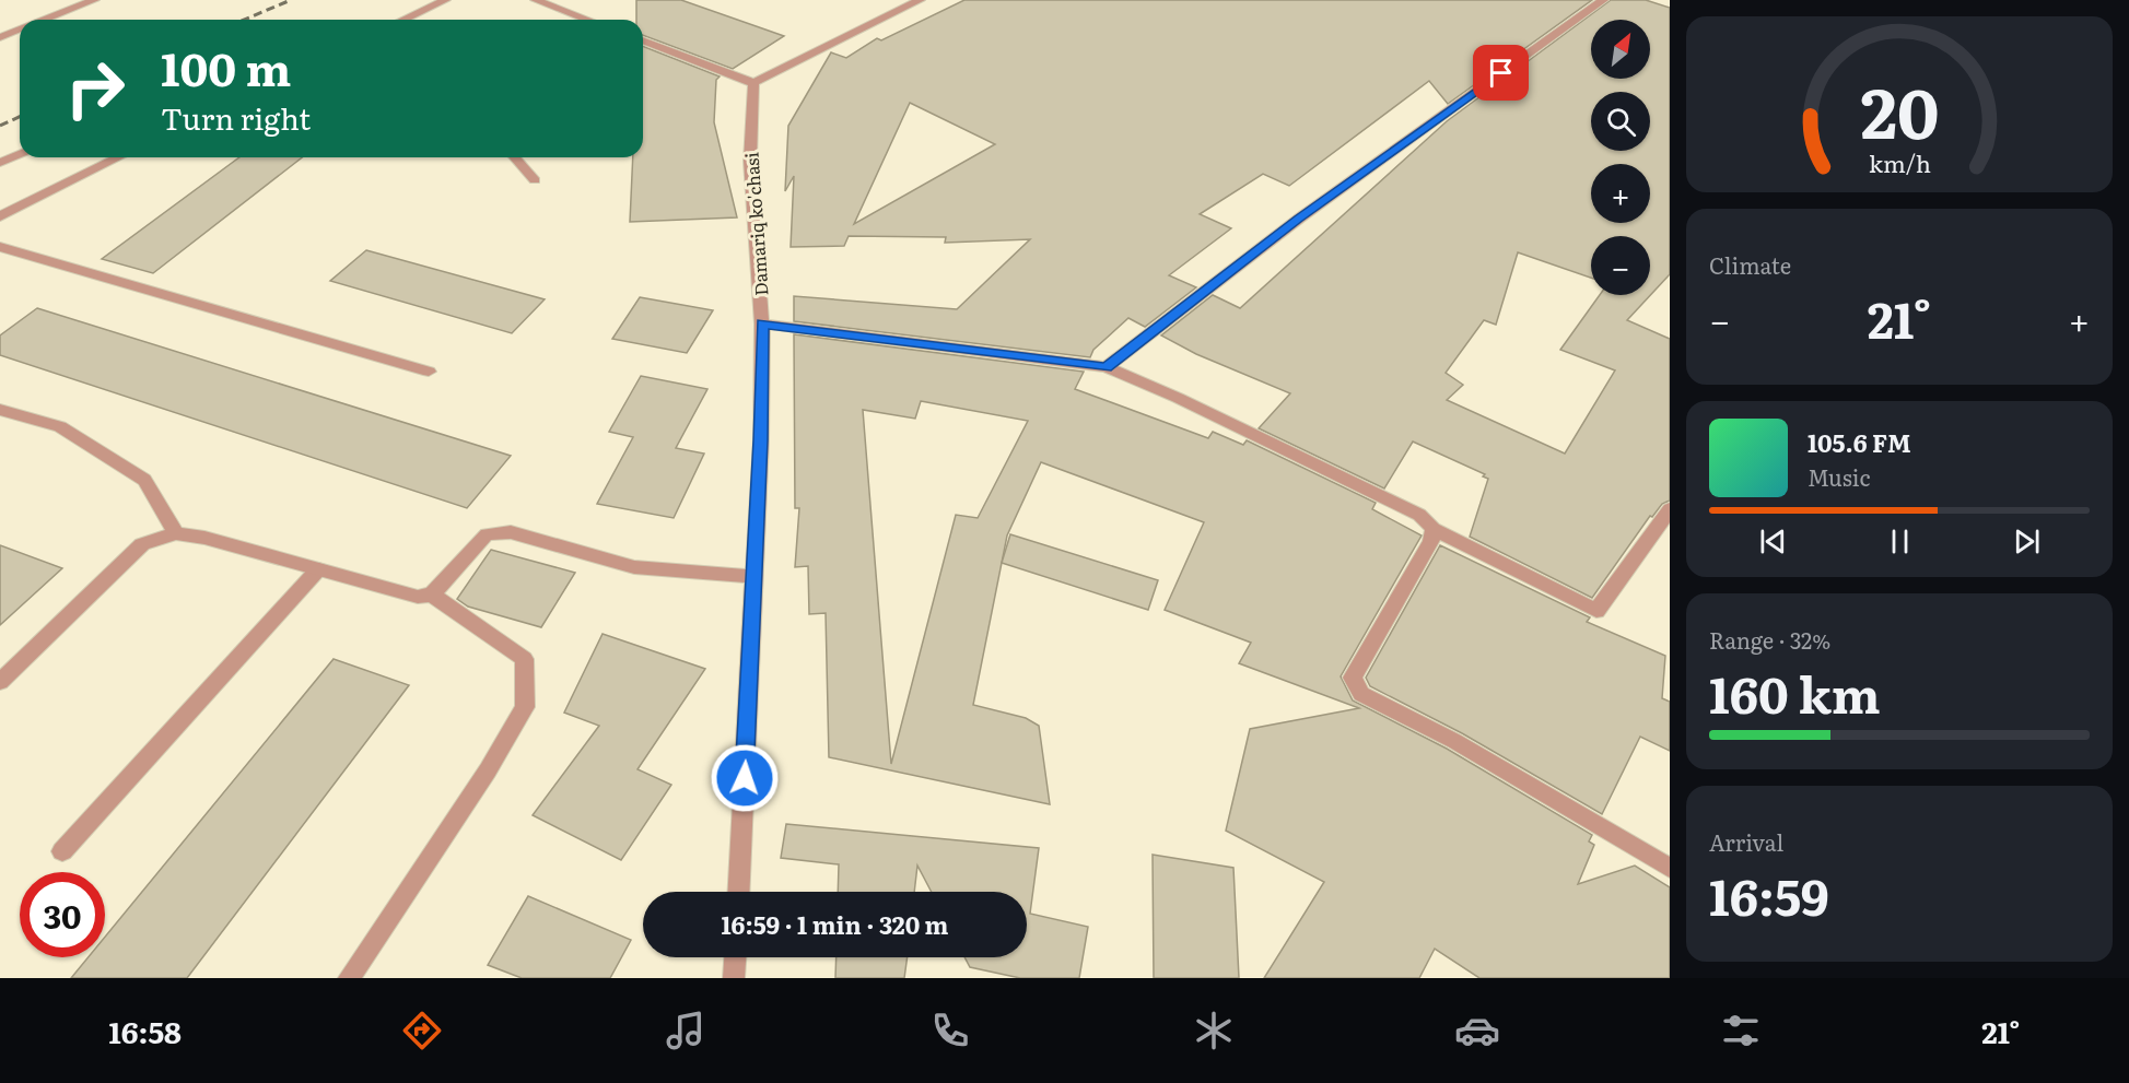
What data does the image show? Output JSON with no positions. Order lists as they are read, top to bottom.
{
  "streets": {
    "street": ["Damariq ko'chasi"]
  },
  "north": "top right",
  "page": {
    "map_buttons": ["+", "−"],
    "turn": ["100 m", "Turn right"],
    "tile": [
      "Climate",
      ["Range · 32%", "160 km"],
      ["Arrival", "16:59"]
    ],
    "heat": ["−", "21°", "+"],
    "song": ["105.6 FM", "Music"],
    "limit": "30",
    "trip": "16:59 · 1 min · 320 m",
    "tabs": ["16:58", "21°"],
    "gauge": ["20", "km/h"]
  }
}
